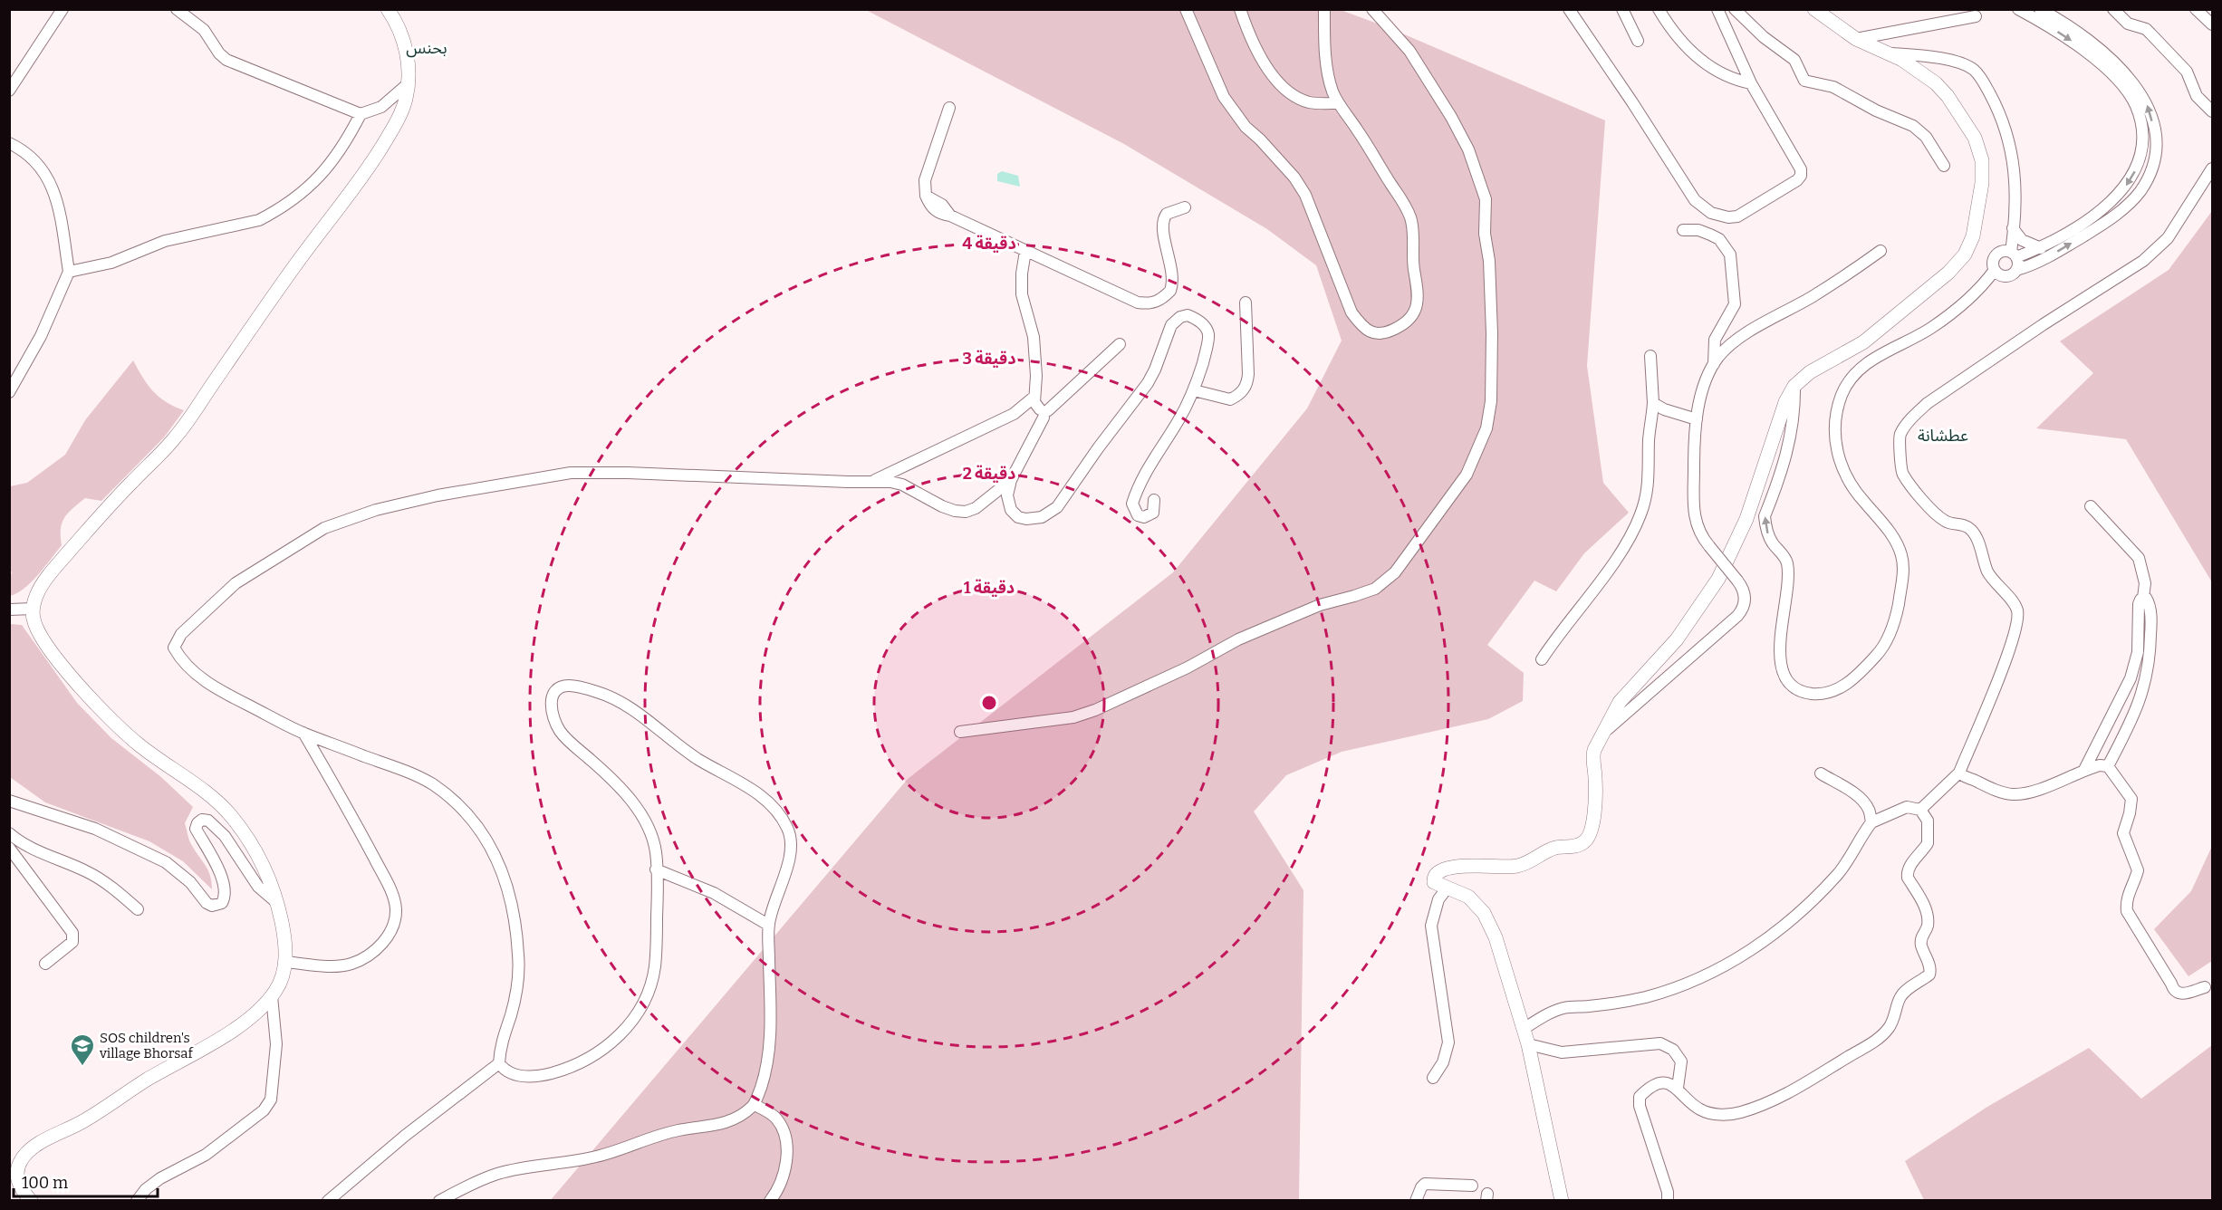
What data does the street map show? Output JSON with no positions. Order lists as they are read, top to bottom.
{
  "districts": ["بحنس", "عطشانة"],
  "places": {
    "school or university": ["SOS children's village Bhorsaf"]
  },
  "scale_bar": "100 m",
  "rings": [
    "4 دقيقة",
    "3 دقيقة",
    "2 دقيقة",
    "1 دقيقة"
  ]
}
